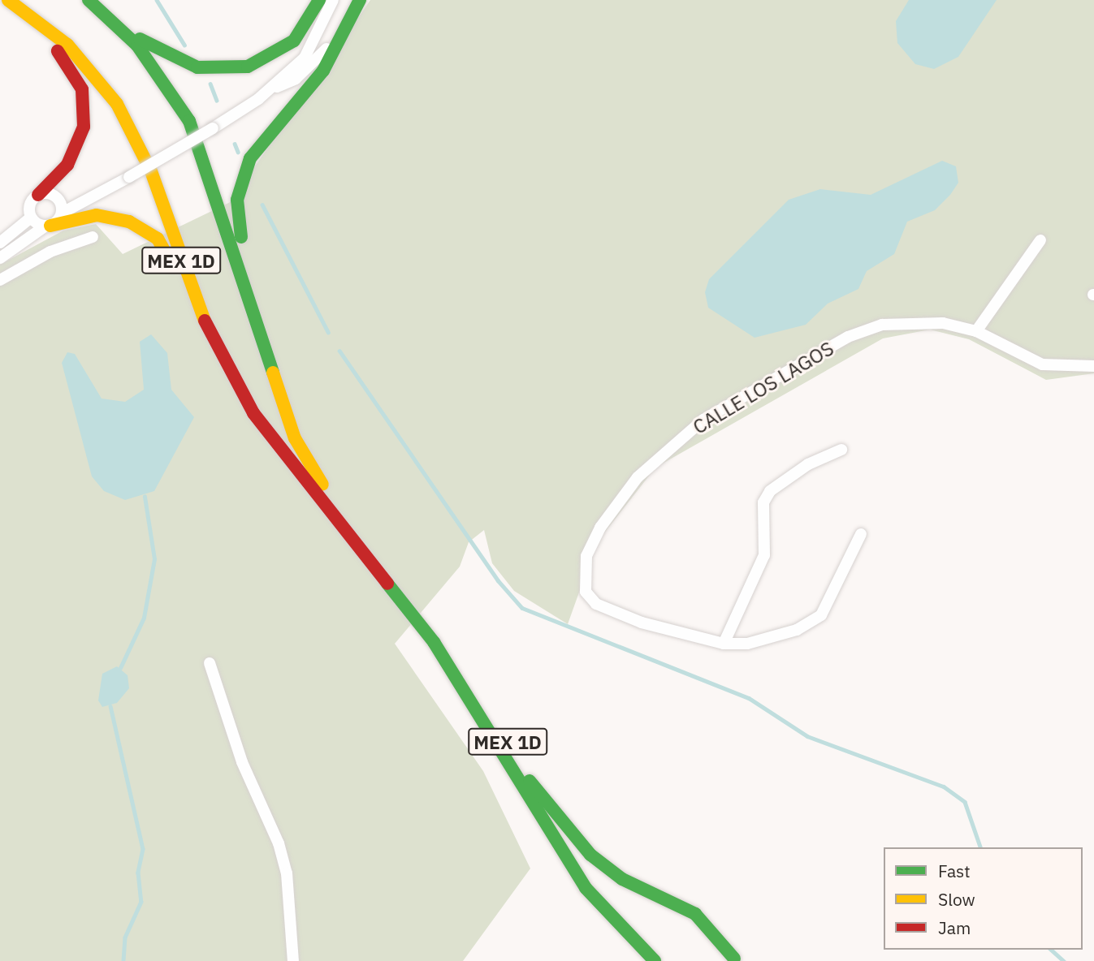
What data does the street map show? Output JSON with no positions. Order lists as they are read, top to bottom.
{
  "streets": {
    "highway": ["MEX 1D"],
    "street": ["CALLE LOS LAGOS"]
  },
  "legend": ["Fast", "Slow", "Jam"]
}
